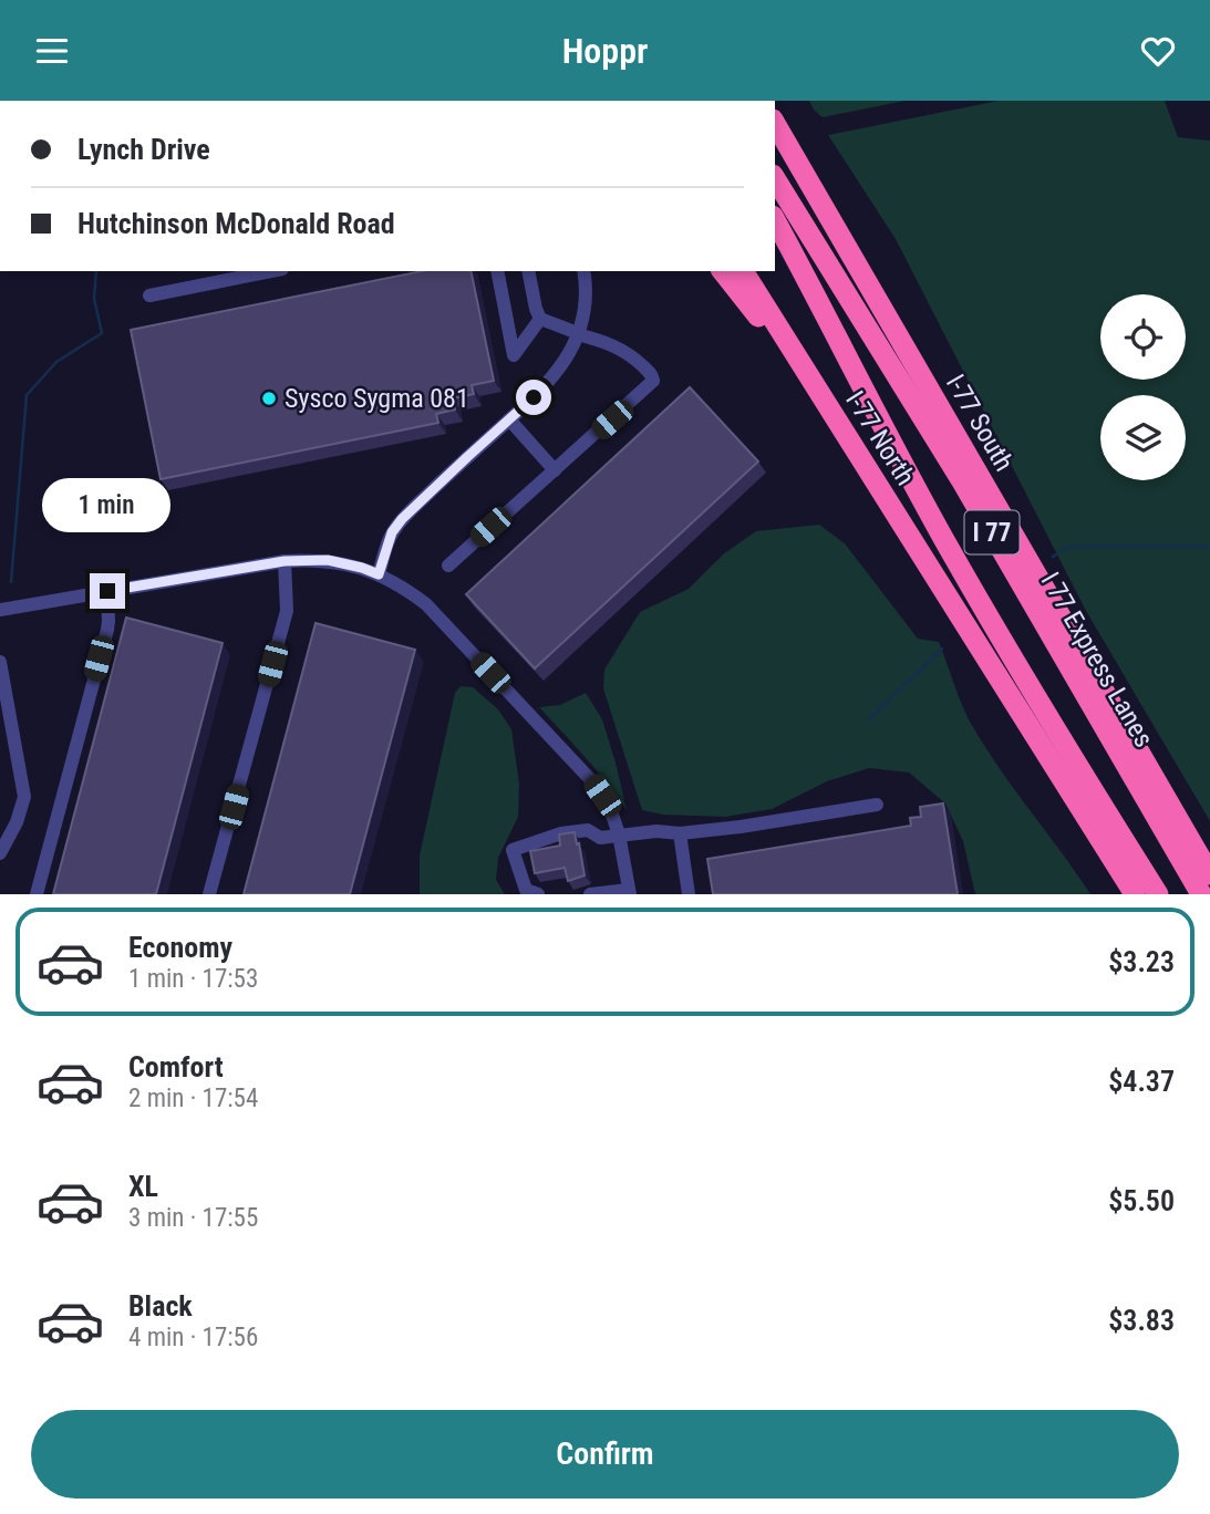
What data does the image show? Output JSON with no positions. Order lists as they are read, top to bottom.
{
  "streets": {
    "highway": [
      "I-77 South",
      "I-77 North",
      "I 77",
      "I 77 Express Lanes"
    ]
  },
  "places": ["Sysco Sygma 081"],
  "page": {
    "header": "Hoppr",
    "banner": ["Lynch Drive", "Hutchinson McDonald Road"],
    "bubble": "1 min",
    "list": [
      {
        "name": "Economy",
        "note": "1 min · 17:53",
        "value": "$3.23"
      },
      {
        "name": "Comfort",
        "note": "2 min · 17:54",
        "value": "$4.37"
      },
      {
        "name": "XL",
        "note": "3 min · 17:55",
        "value": "$5.50"
      },
      {
        "name": "Black",
        "note": "4 min · 17:56",
        "value": "$3.83"
      }
    ],
    "buttons": "Confirm"
  }
}
